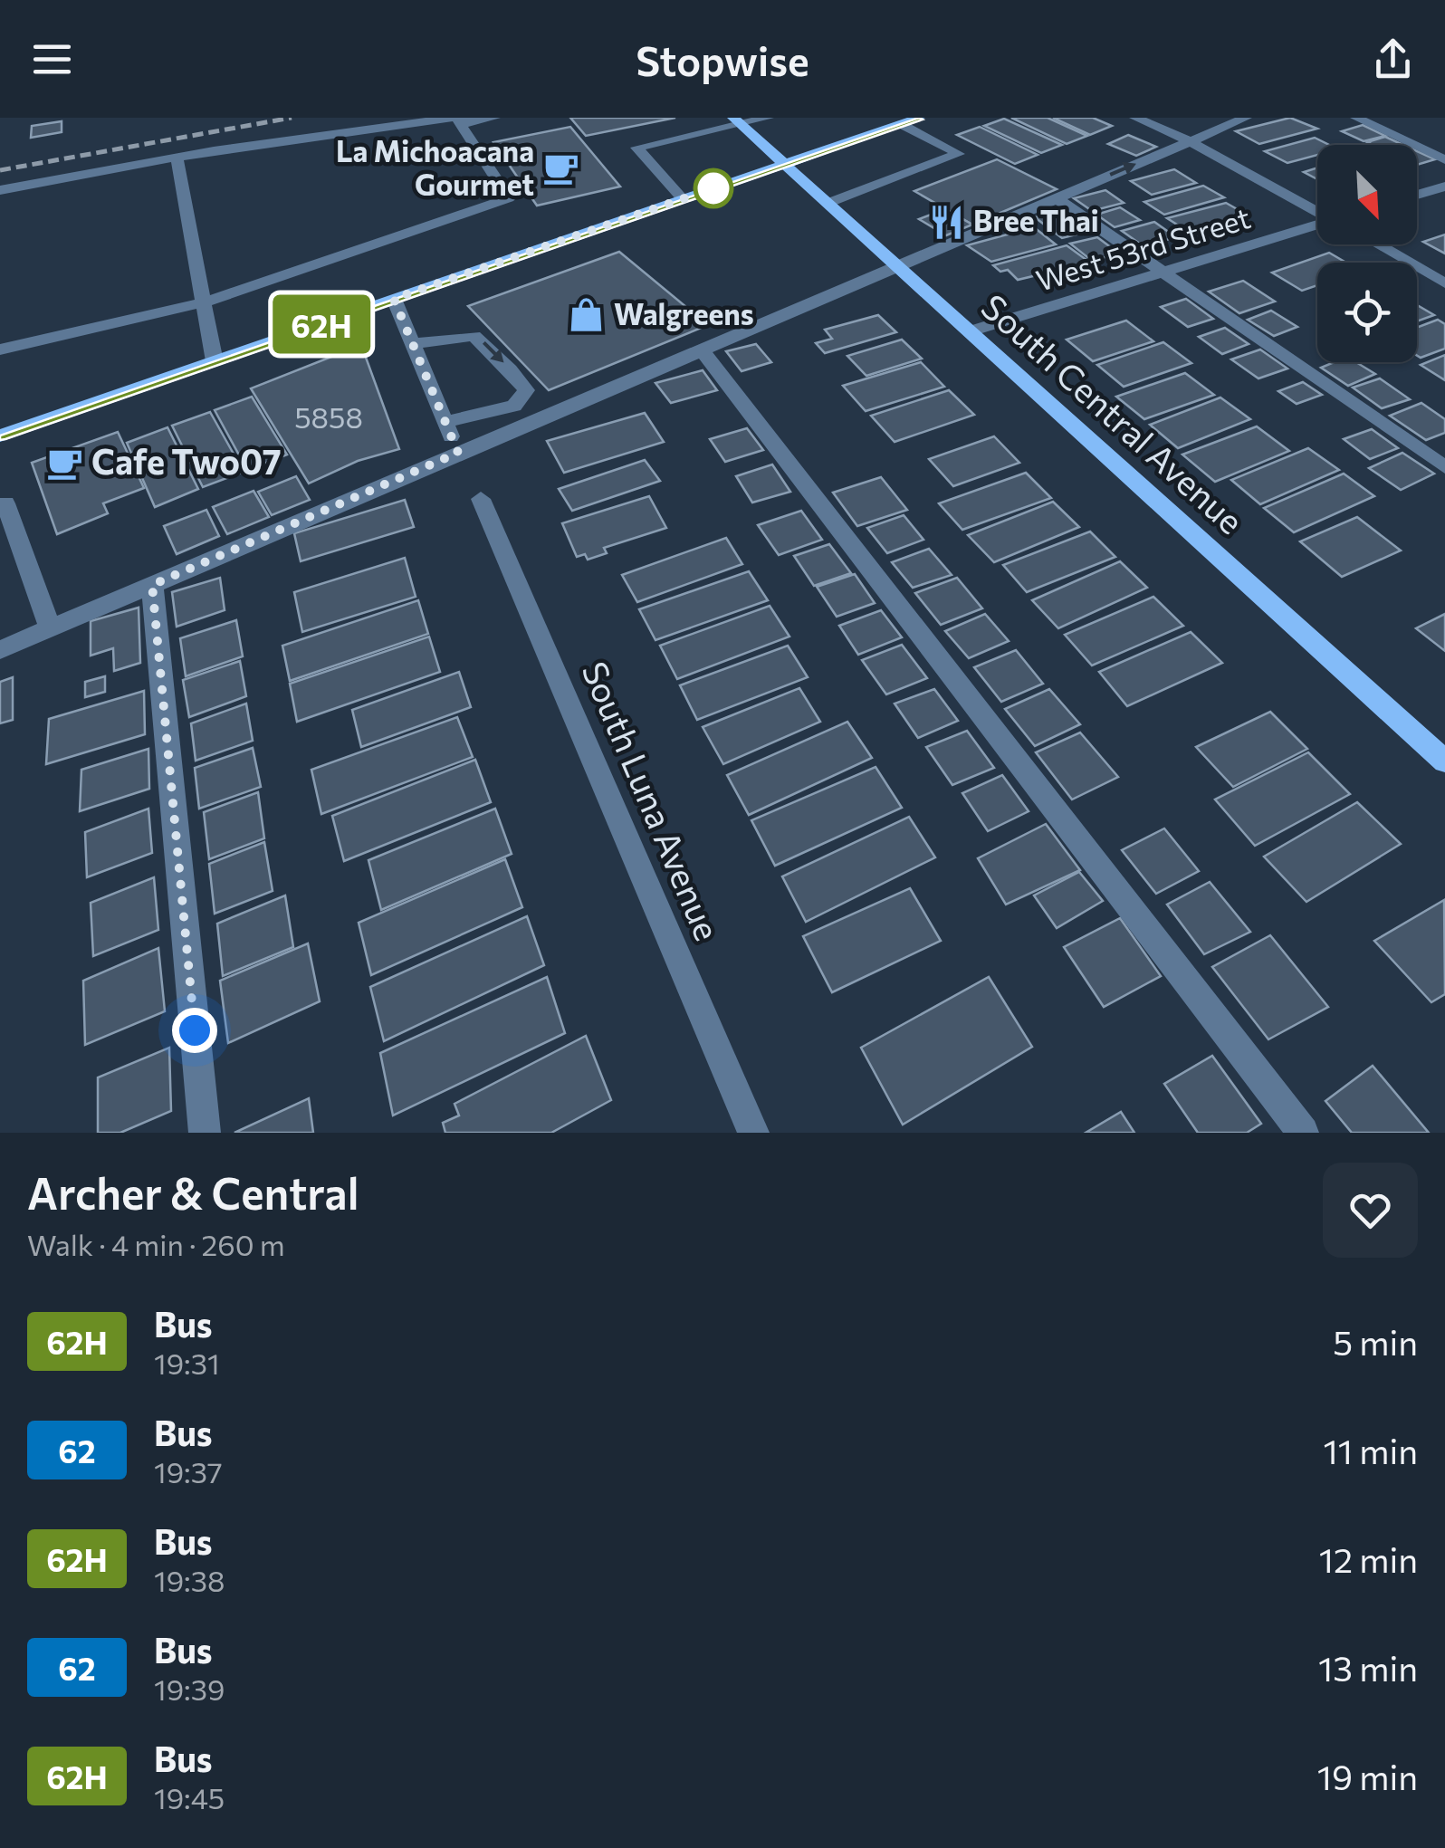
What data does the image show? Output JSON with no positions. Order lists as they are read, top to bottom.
{
  "streets": {
    "main road": ["South Central Avenue"],
    "street": ["West 53rd Street", "South Luna Avenue"]
  },
  "crossings": [
    ["West 53rd Street", "South Central Avenue"]
  ],
  "places": {
    "cafe": ["La Michoacana Gourmet", "Cafe Two07"],
    "restaurant": ["Bree Thai"],
    "shop": ["Walgreens"]
  },
  "lines": ["bus line 62H"],
  "house_numbers": ["5858"],
  "north": "bottom right",
  "page": {
    "header": "Stopwise",
    "on_map": "62H",
    "heading": ["Archer & Central", "Walk · 4 min · 260 m"],
    "list": [
      {
        "mark": "62H",
        "name": "Bus",
        "note": "19:31",
        "value": "5 min"
      },
      {
        "mark": "62",
        "name": "Bus",
        "note": "19:37",
        "value": "11 min"
      },
      {
        "mark": "62H",
        "name": "Bus",
        "note": "19:38",
        "value": "12 min"
      },
      {
        "mark": "62",
        "name": "Bus",
        "note": "19:39",
        "value": "13 min"
      },
      {
        "mark": "62H",
        "name": "Bus",
        "note": "19:45",
        "value": "19 min"
      }
    ]
  }
}
